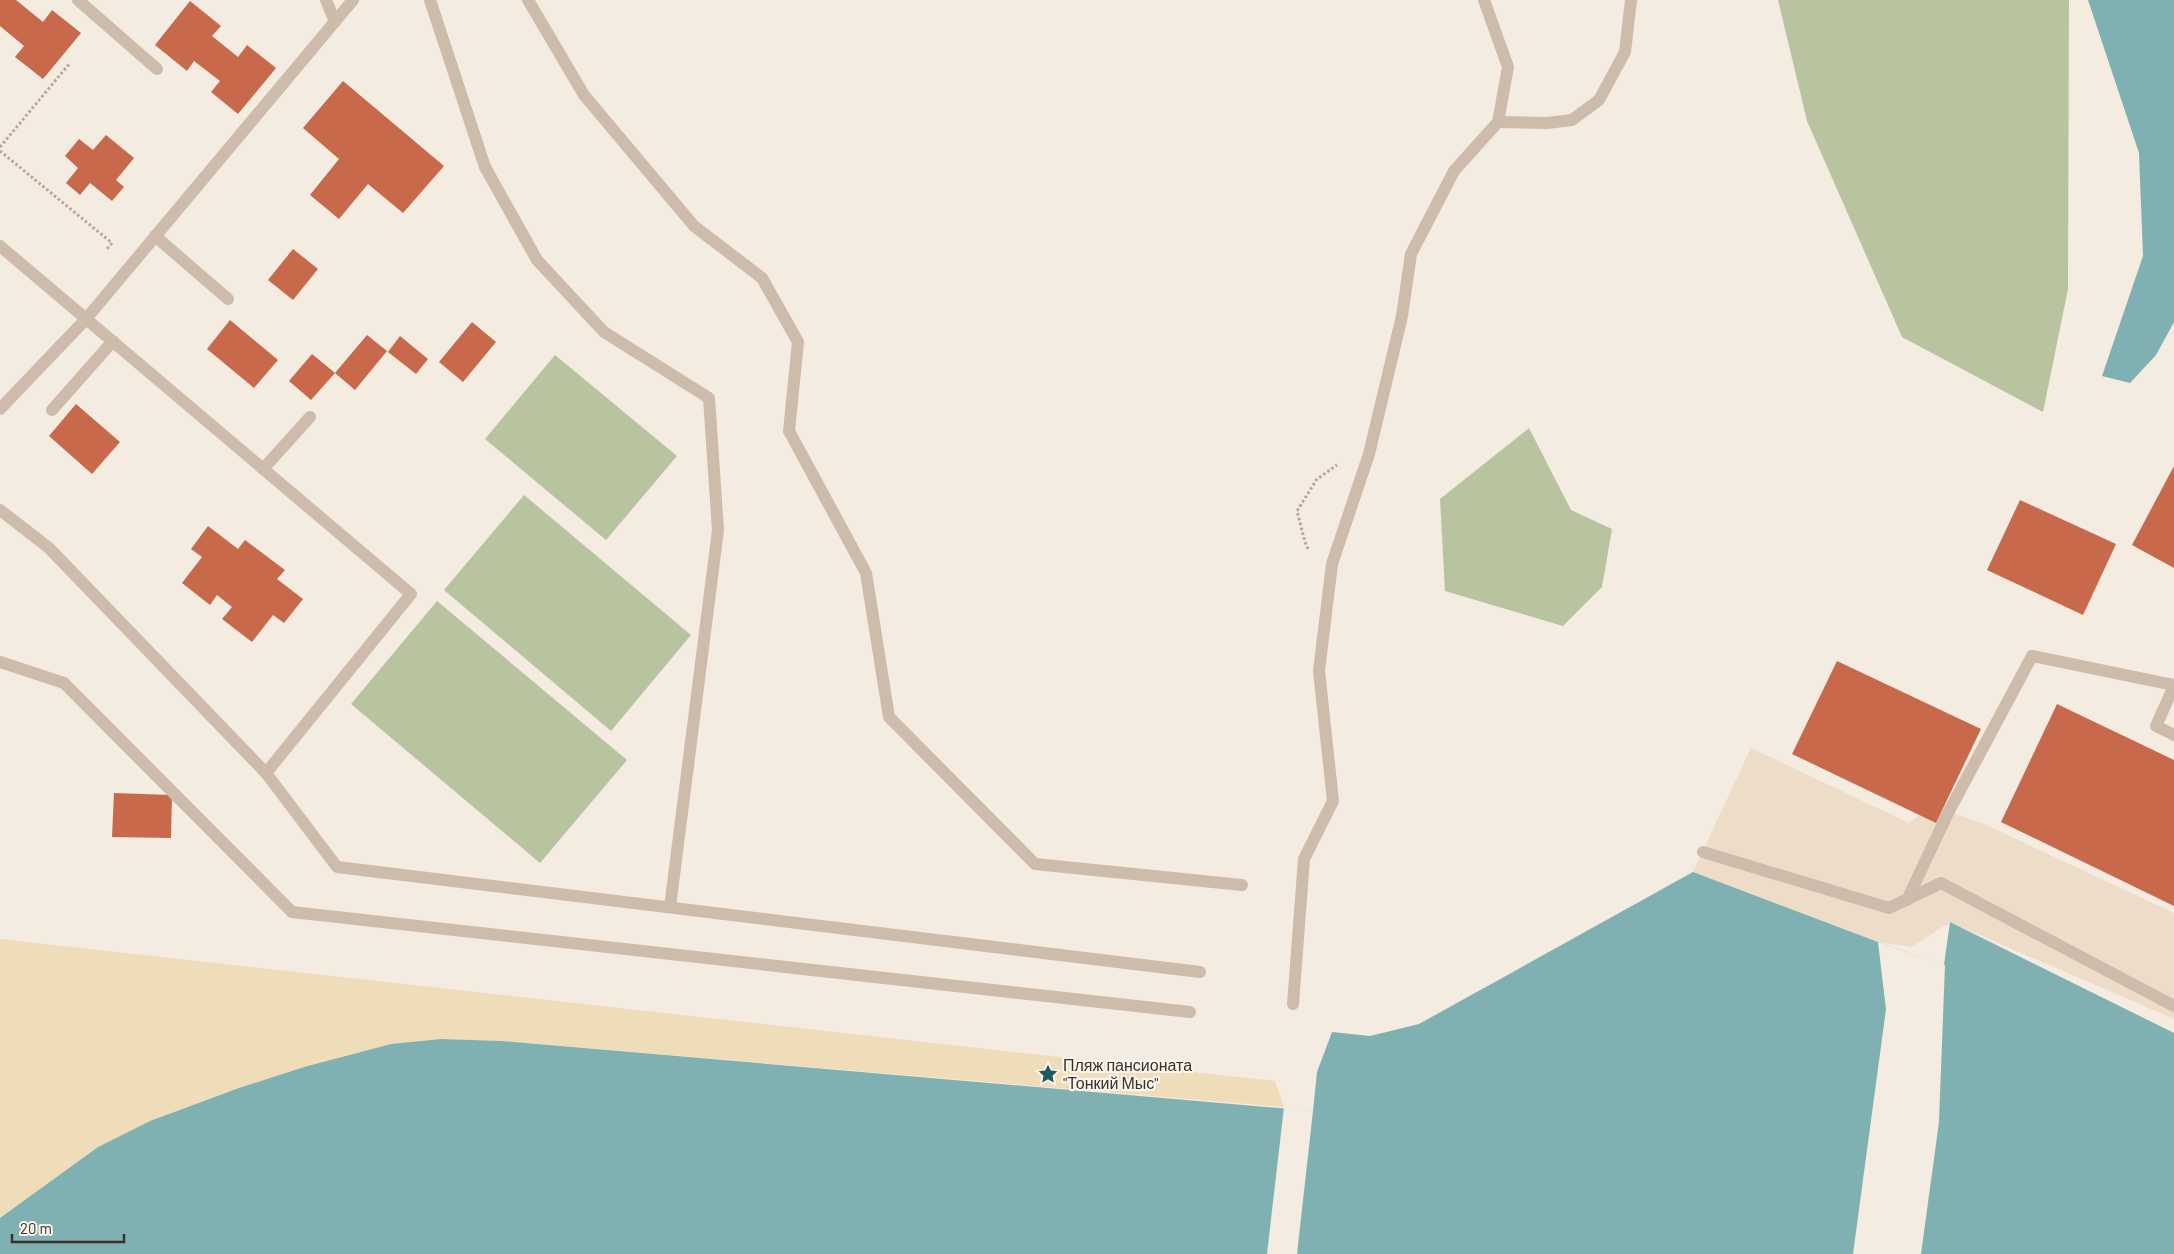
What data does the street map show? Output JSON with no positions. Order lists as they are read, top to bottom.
{
  "places": {
    "place": ["Пляж пансионата \"Тонкий Мыс\""]
  },
  "scale_bar": "20 m"
}
